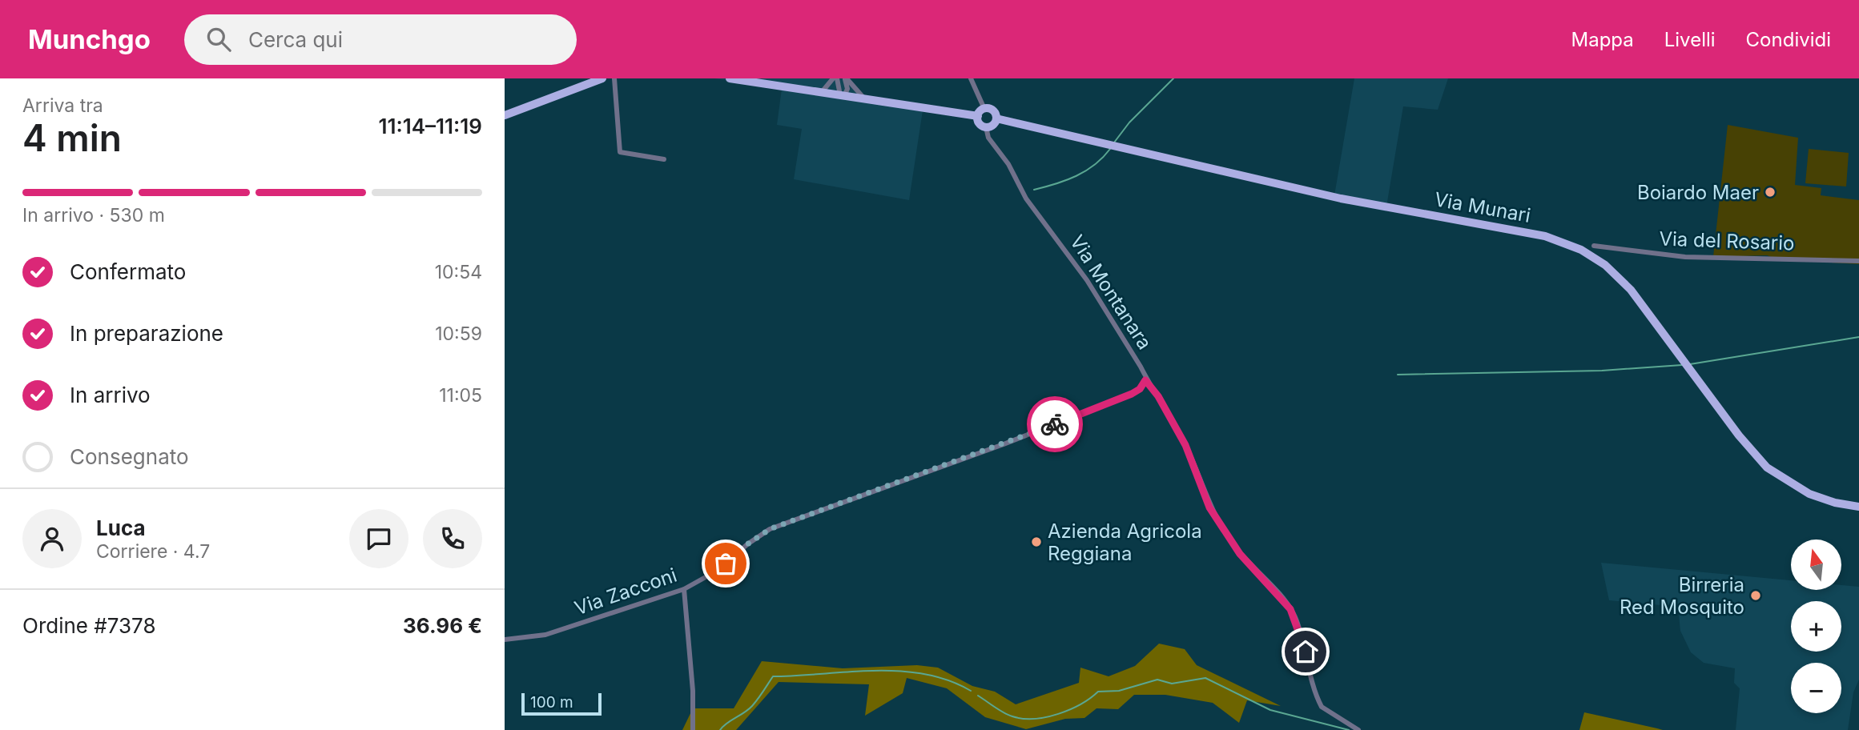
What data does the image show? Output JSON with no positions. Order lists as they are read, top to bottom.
{
  "streets": {
    "main road": ["Via Munari"],
    "street": ["Via del Rosario", "Via Montanara", "Via Zacconi"]
  },
  "crossings": [
    ["Via Munari", "Via Montanara"],
    ["Via Montanara", "Via Zacconi"]
  ],
  "places": ["Boiardo Maer", "Azienda Agricola Reggiana", "Birreria Red Mosquito"],
  "scale_bar": "100 m",
  "north": "top",
  "page": {
    "header": "Munchgo",
    "search": "Cerca qui",
    "nav": ["Mappa", "Livelli", "Condividi"],
    "heading": ["4 min", "Arriva tra", "11:14–11:19"],
    "panel": [
      "Luca",
      "Corriere · 4.7",
      "Ordine #7378",
      "36.96 €"
    ],
    "bar": "In arrivo · 530 m",
    "list": [
      ["Confermato", "10:54"],
      ["In preparazione", "10:59"],
      ["In arrivo", "11:05"],
      "Consegnato"
    ],
    "map_buttons": ["+", "−"],
    "scale": "100 m"
  }
}
